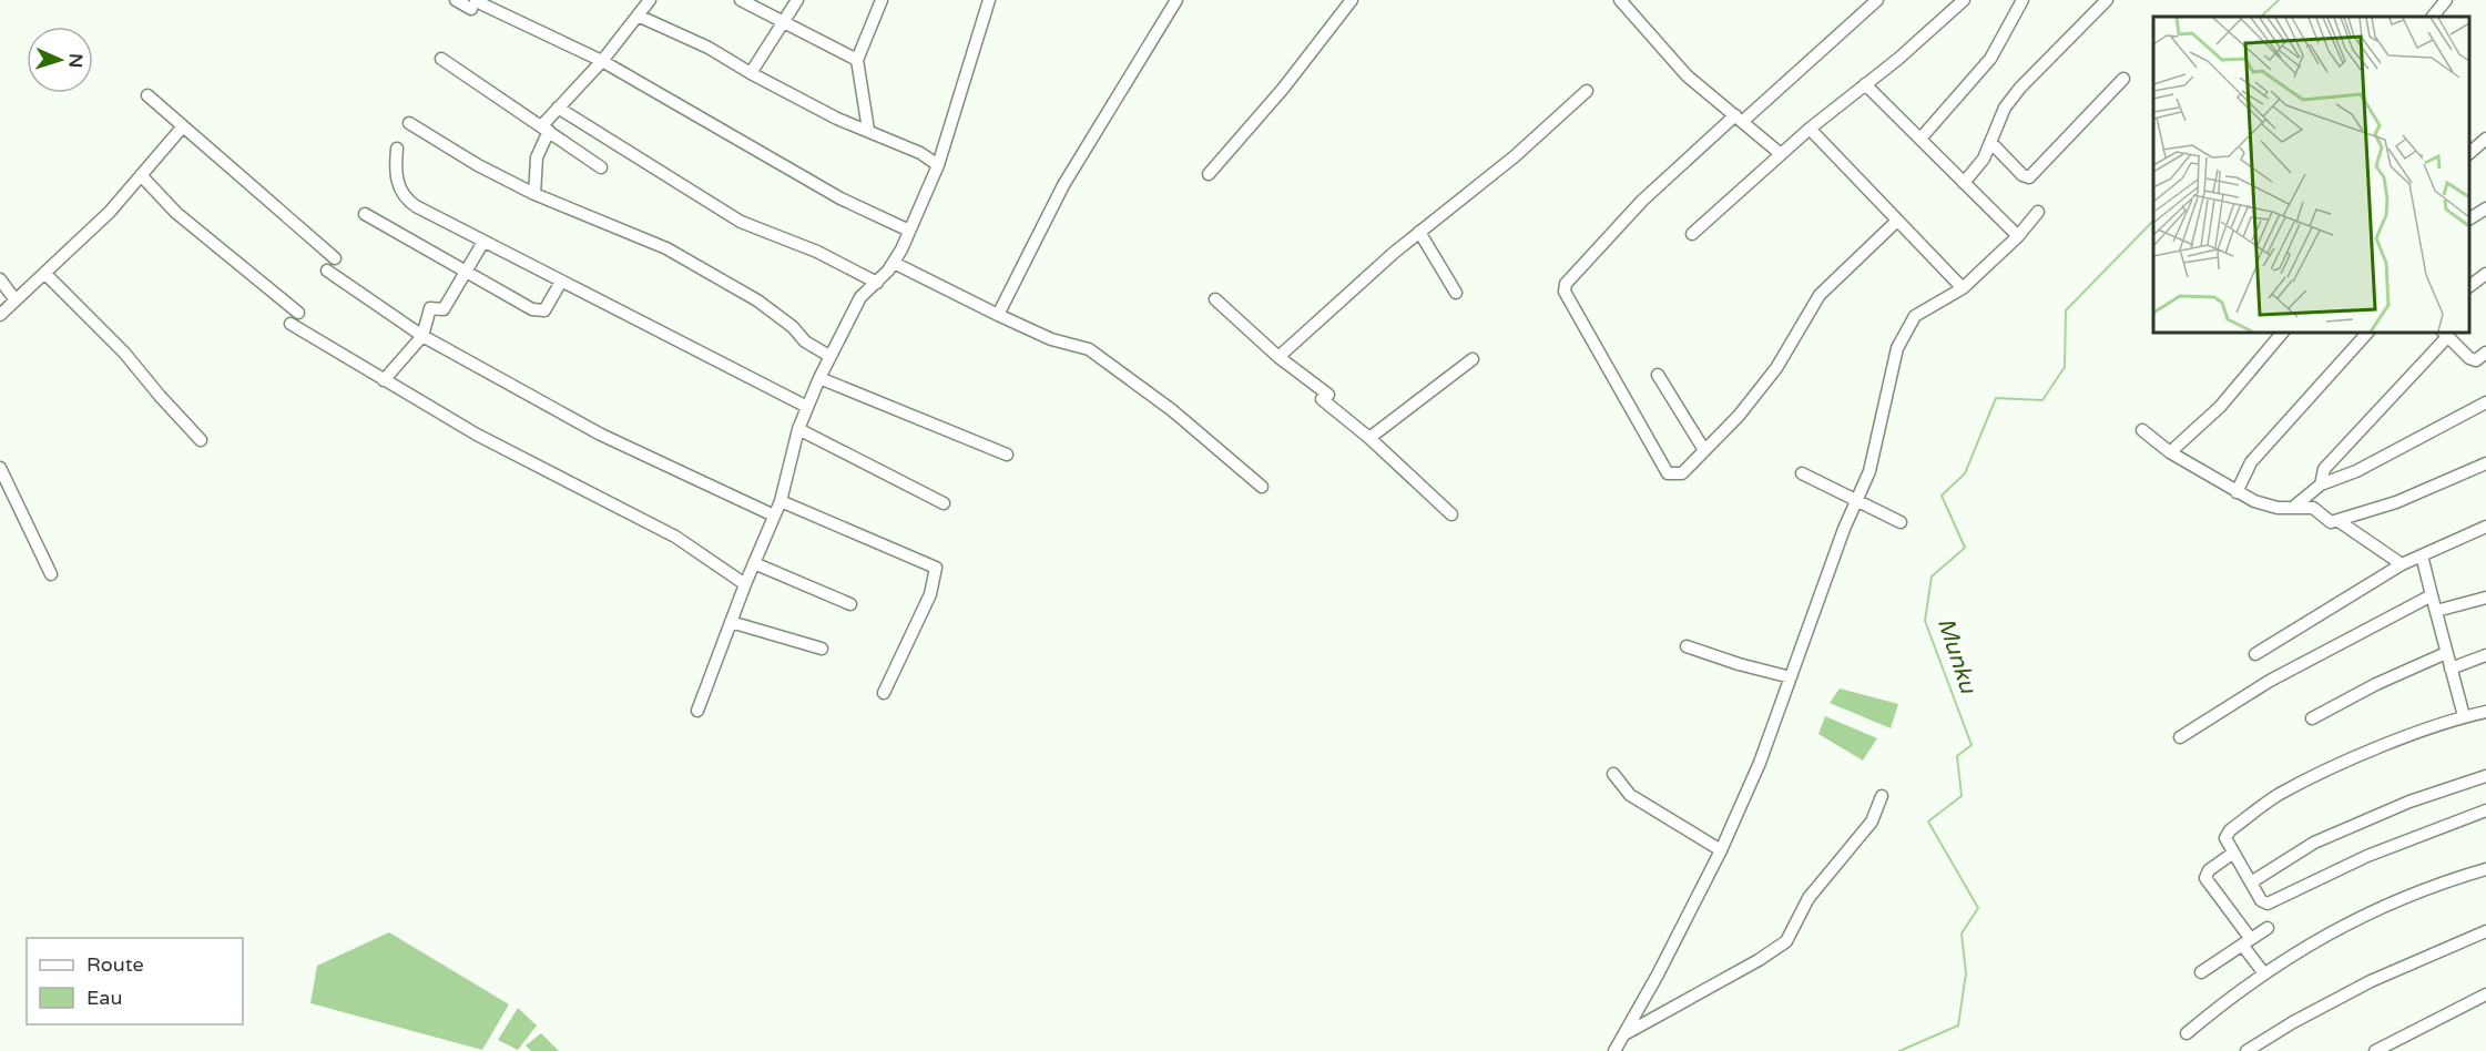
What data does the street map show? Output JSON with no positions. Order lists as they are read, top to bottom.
{
  "water": ["Munku"],
  "legend": ["Route", "Eau"],
  "north": "right"
}
